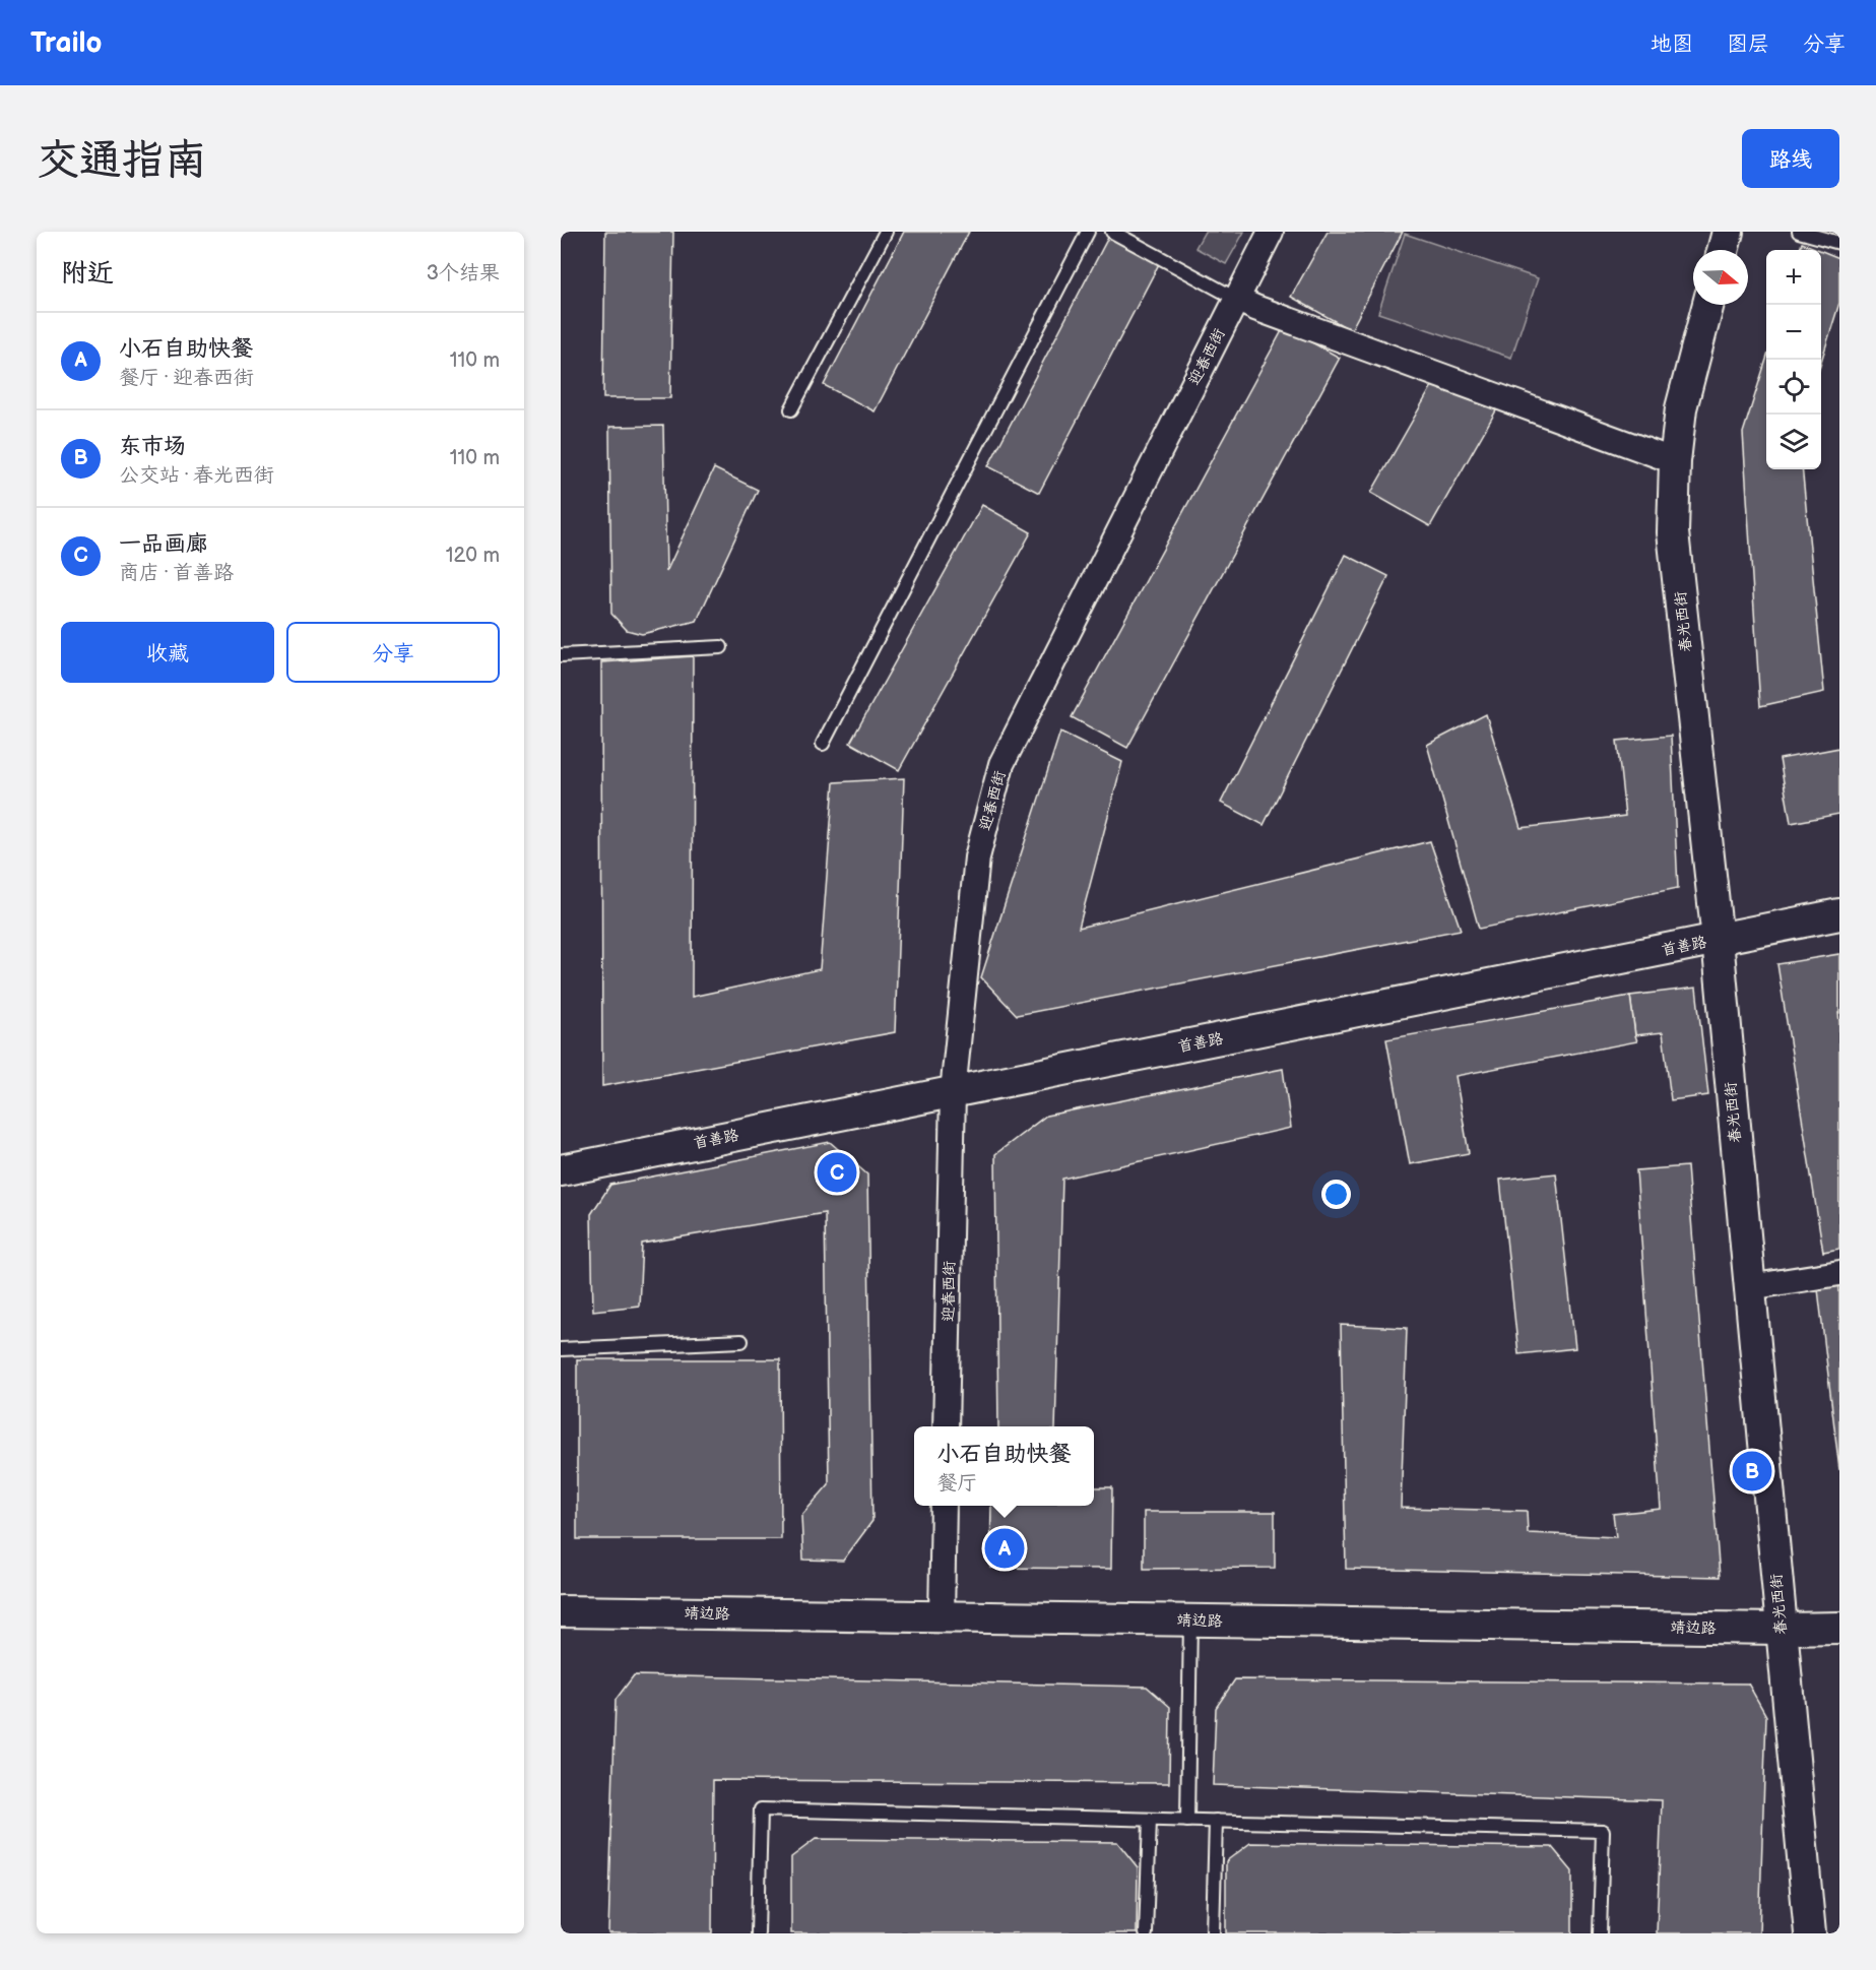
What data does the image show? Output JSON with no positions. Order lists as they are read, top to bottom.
{
  "streets": {
    "street": [
      "迎春西街",
      "春光西街",
      "首善路",
      "靖边路"
    ]
  },
  "crossings": [
    ["迎春西街", "首善路"],
    ["春光西街", "首善路"],
    ["春光西街", "靖边路"]
  ],
  "north": "right",
  "page": {
    "header": "Trailo",
    "nav": ["地图", "图层", "分享"],
    "buttons": [
      "路线",
      ["收藏", "分享"]
    ],
    "title": "交通指南",
    "heading": ["附近", "3个结果"],
    "map_buttons": ["+", "−"],
    "list": [
      {
        "mark": "A",
        "name": "小石自助快餐",
        "note": "餐厅 · 迎春西街",
        "value": "110 m"
      },
      {
        "mark": "B",
        "name": "东市场",
        "note": "公交站 · 春光西街",
        "value": "110 m"
      },
      {
        "mark": "C",
        "name": "一品画廊",
        "note": "商店 · 首善路",
        "value": "120 m"
      }
    ],
    "pins": ["C", "B", "A"],
    "popup": ["小石自助快餐", "餐厅"]
  }
}
